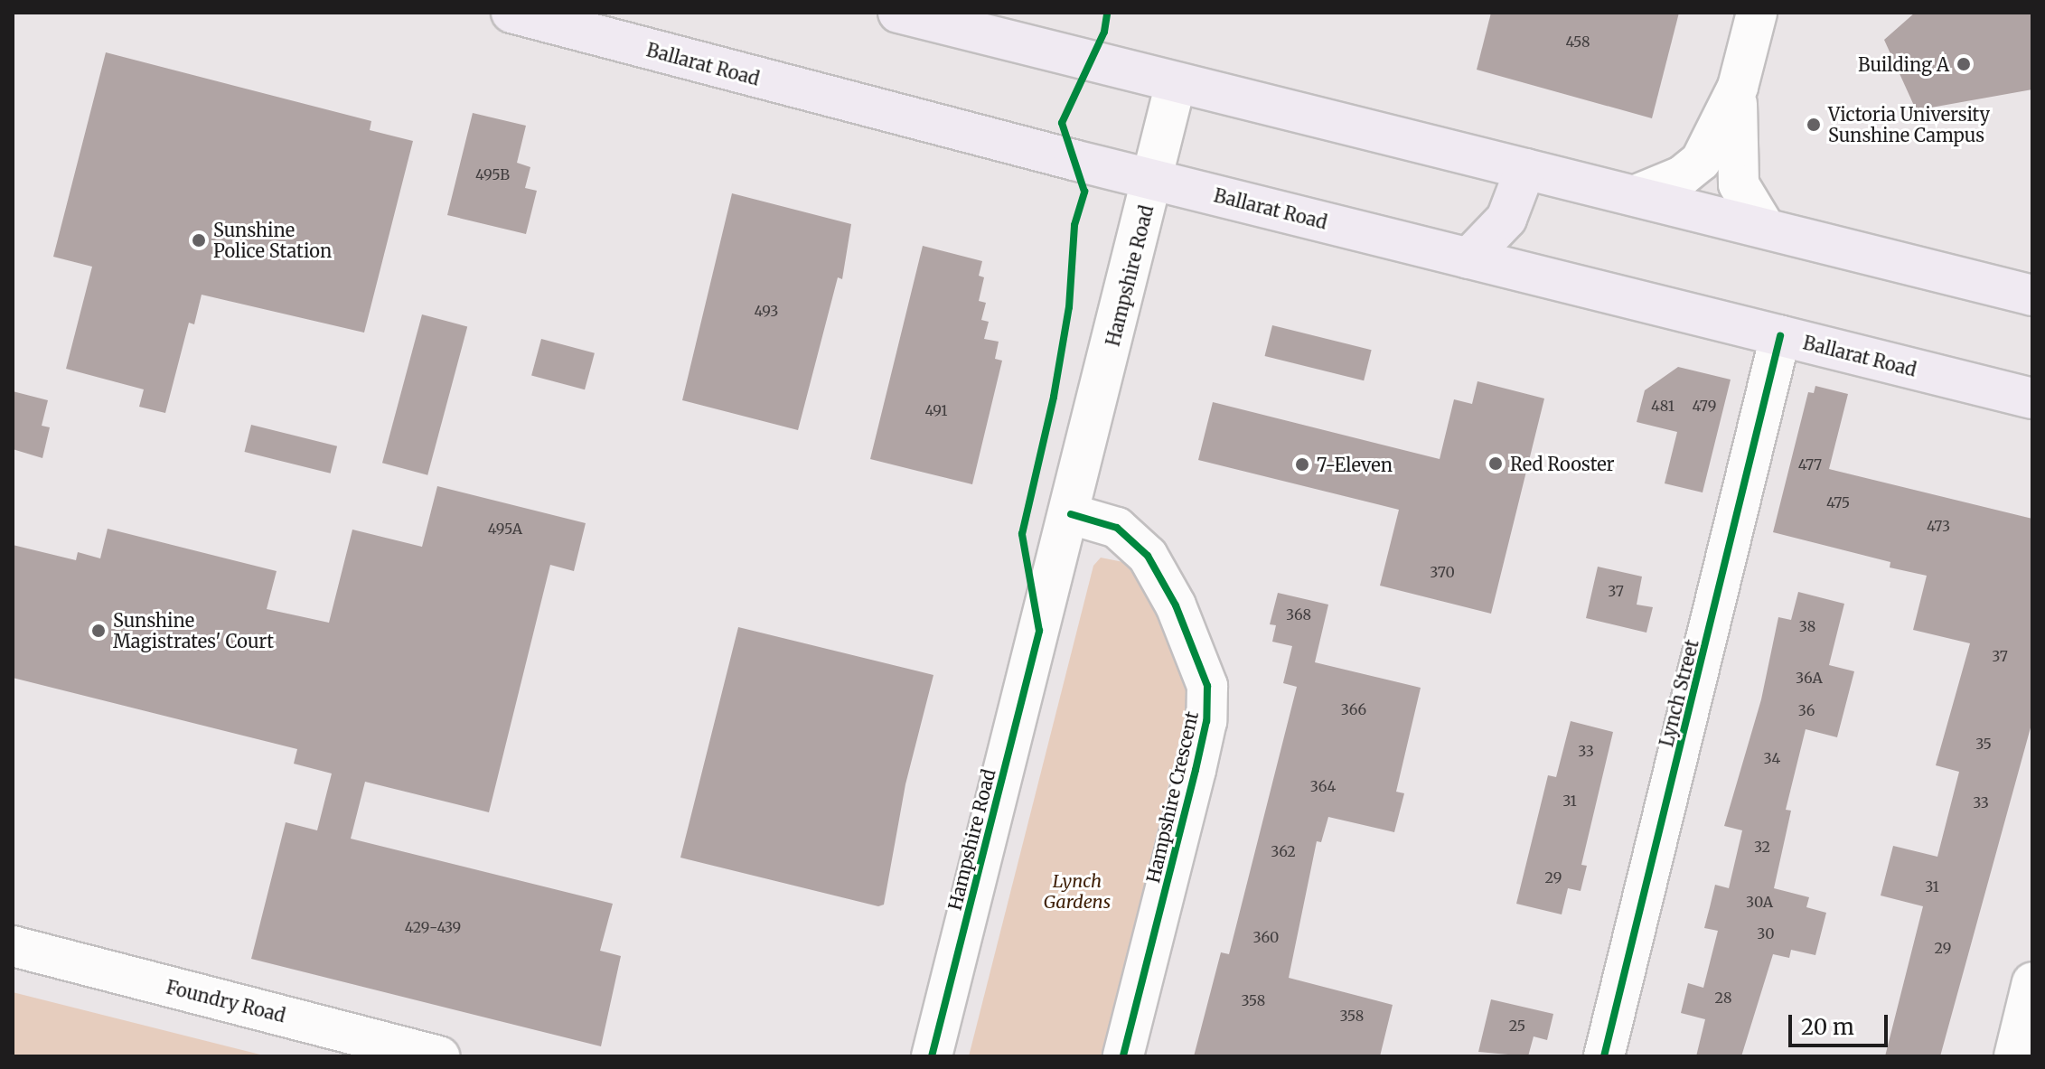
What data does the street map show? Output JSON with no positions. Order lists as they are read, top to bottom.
{
  "streets": {
    "highway": ["Ballarat Road"],
    "street": [
      "Hampshire Road",
      "Lynch Street",
      "Hampshire Crescent",
      "Foundry Road"
    ]
  },
  "crossings": [
    ["Ballarat Road", "Hampshire Road"],
    ["Ballarat Road", "Lynch Street"],
    ["Hampshire Road", "Hampshire Crescent"]
  ],
  "parks": ["Lynch Gardens"],
  "places": [
    "Building A",
    "Victoria University Sunshine Campus",
    "Sunshine Police Station",
    "Red Rooster",
    "7-Eleven",
    "Sunshine Magistrates' Court"
  ],
  "house_numbers": [
    "458",
    "495B",
    "493",
    "481",
    "479",
    "491",
    "477",
    "475",
    "473",
    "495A",
    "370",
    "37",
    "368",
    "38",
    "37",
    "36A",
    "366",
    "36",
    "35",
    "33",
    "34",
    "364",
    "31",
    "33",
    "32",
    "362",
    "29",
    "31",
    "30A",
    "429-439",
    "30",
    "360",
    "29",
    "28",
    "358",
    "358",
    "25"
  ],
  "scale_bar": "20 m"
}
